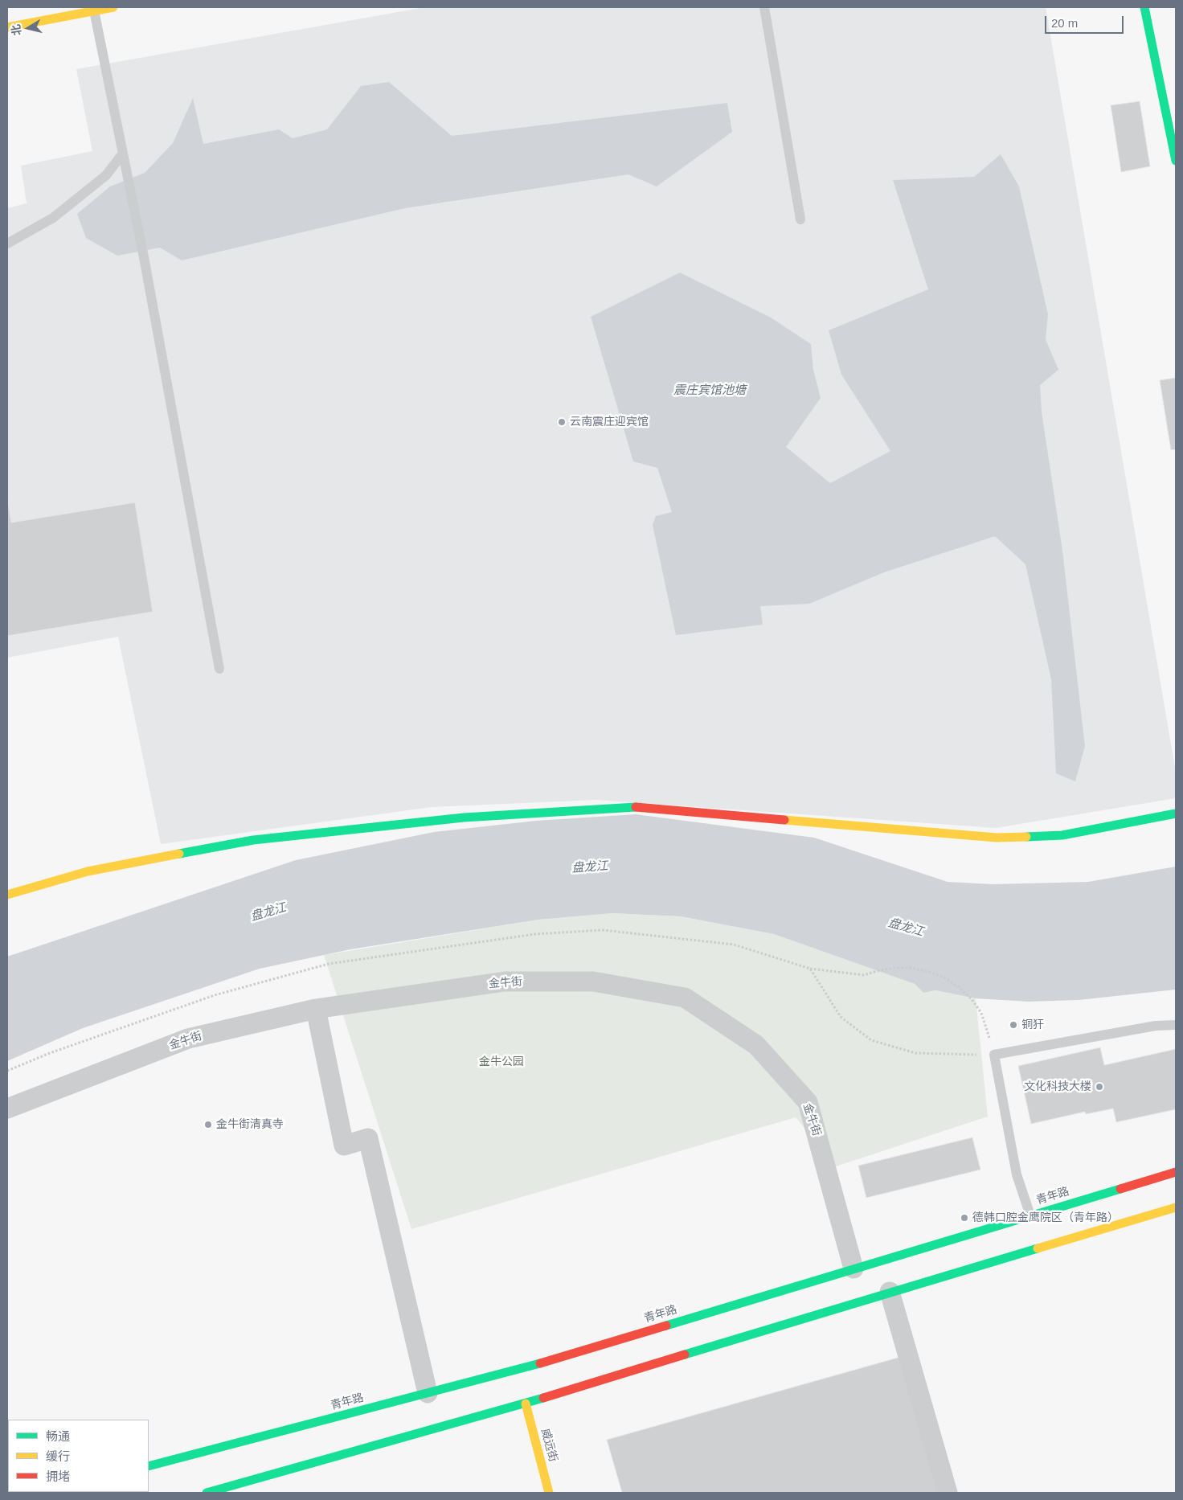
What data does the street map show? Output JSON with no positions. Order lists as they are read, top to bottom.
{
  "streets": {
    "main road": ["青年路", "威远街"],
    "street": ["金牛街"]
  },
  "crossings": [
    ["金牛街", "青年路"]
  ],
  "water": ["震庄宾馆池塘", "盘龙江"],
  "parks": ["金牛公园"],
  "places": [
    "云南震庄迎宾馆",
    "铜犴",
    "文化科技大楼",
    "金牛街清真寺",
    "德韩口腔金鹰院区（青年路）"
  ],
  "legend": ["畅通", "缓行", "拥堵"],
  "scale_bar": "20 m",
  "north": "left"
}
